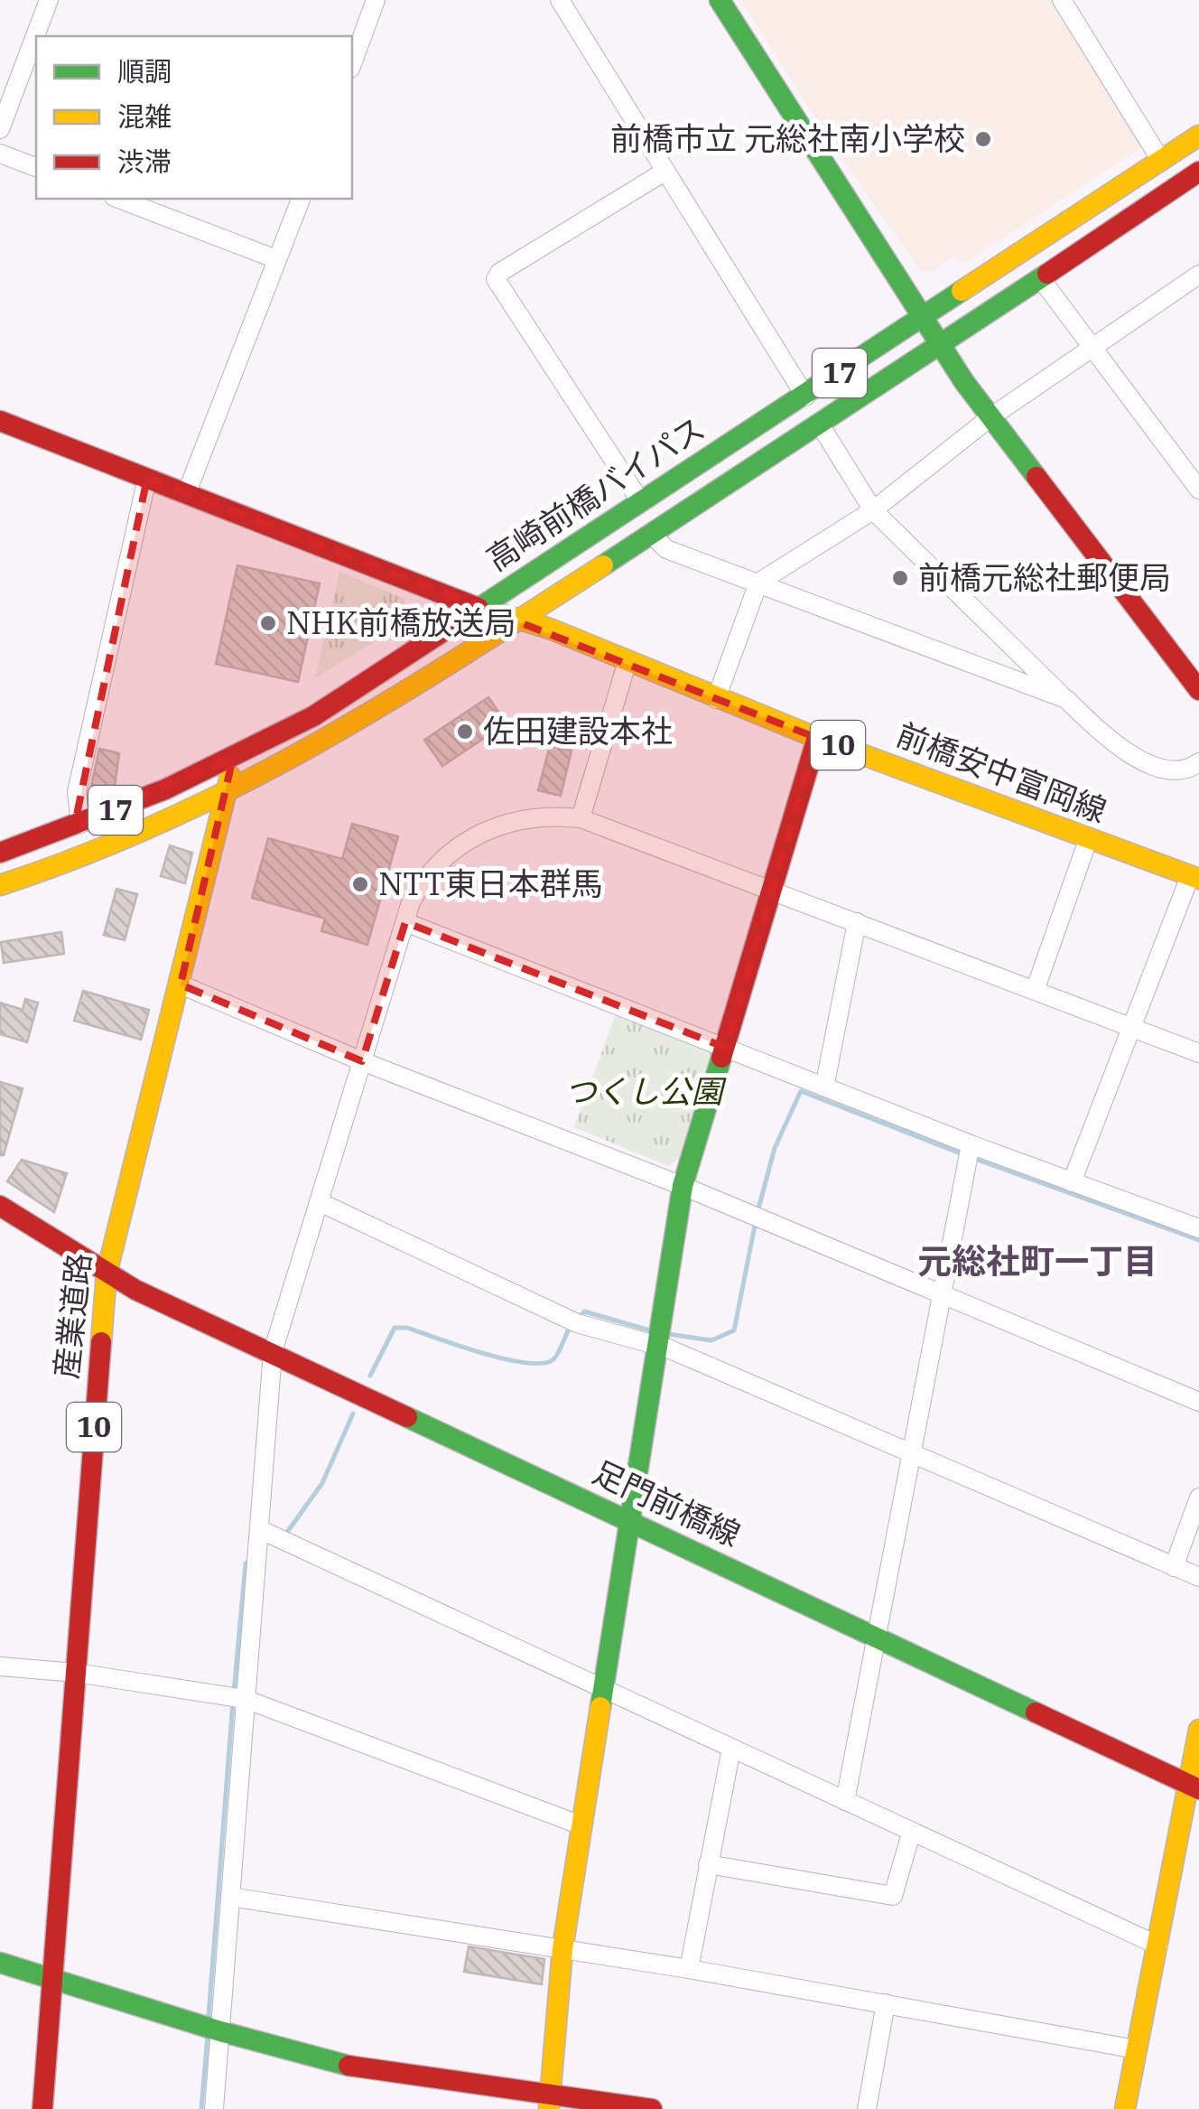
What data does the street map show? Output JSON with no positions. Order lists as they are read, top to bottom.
{
  "streets": {
    "main road": [
      "17",
      "高崎前橋バイパス",
      "10",
      "前橋安中富岡線",
      "産業道路",
      "足門前橋線"
    ]
  },
  "crossings": [
    ["高崎前橋バイパス", "前橋安中富岡線"],
    ["高崎前橋バイパス", "産業道路"],
    ["産業道路", "足門前橋線"]
  ],
  "districts": ["元総社町一丁目"],
  "parks": ["つくし公園"],
  "places": [
    "前橋市立 元総社南小学校",
    "前橋元総社郵便局",
    "NHK前橋放送局",
    "佐田建設本社",
    "NTT東日本群馬"
  ],
  "legend": ["順調", "混雑", "渋滞"]
}
